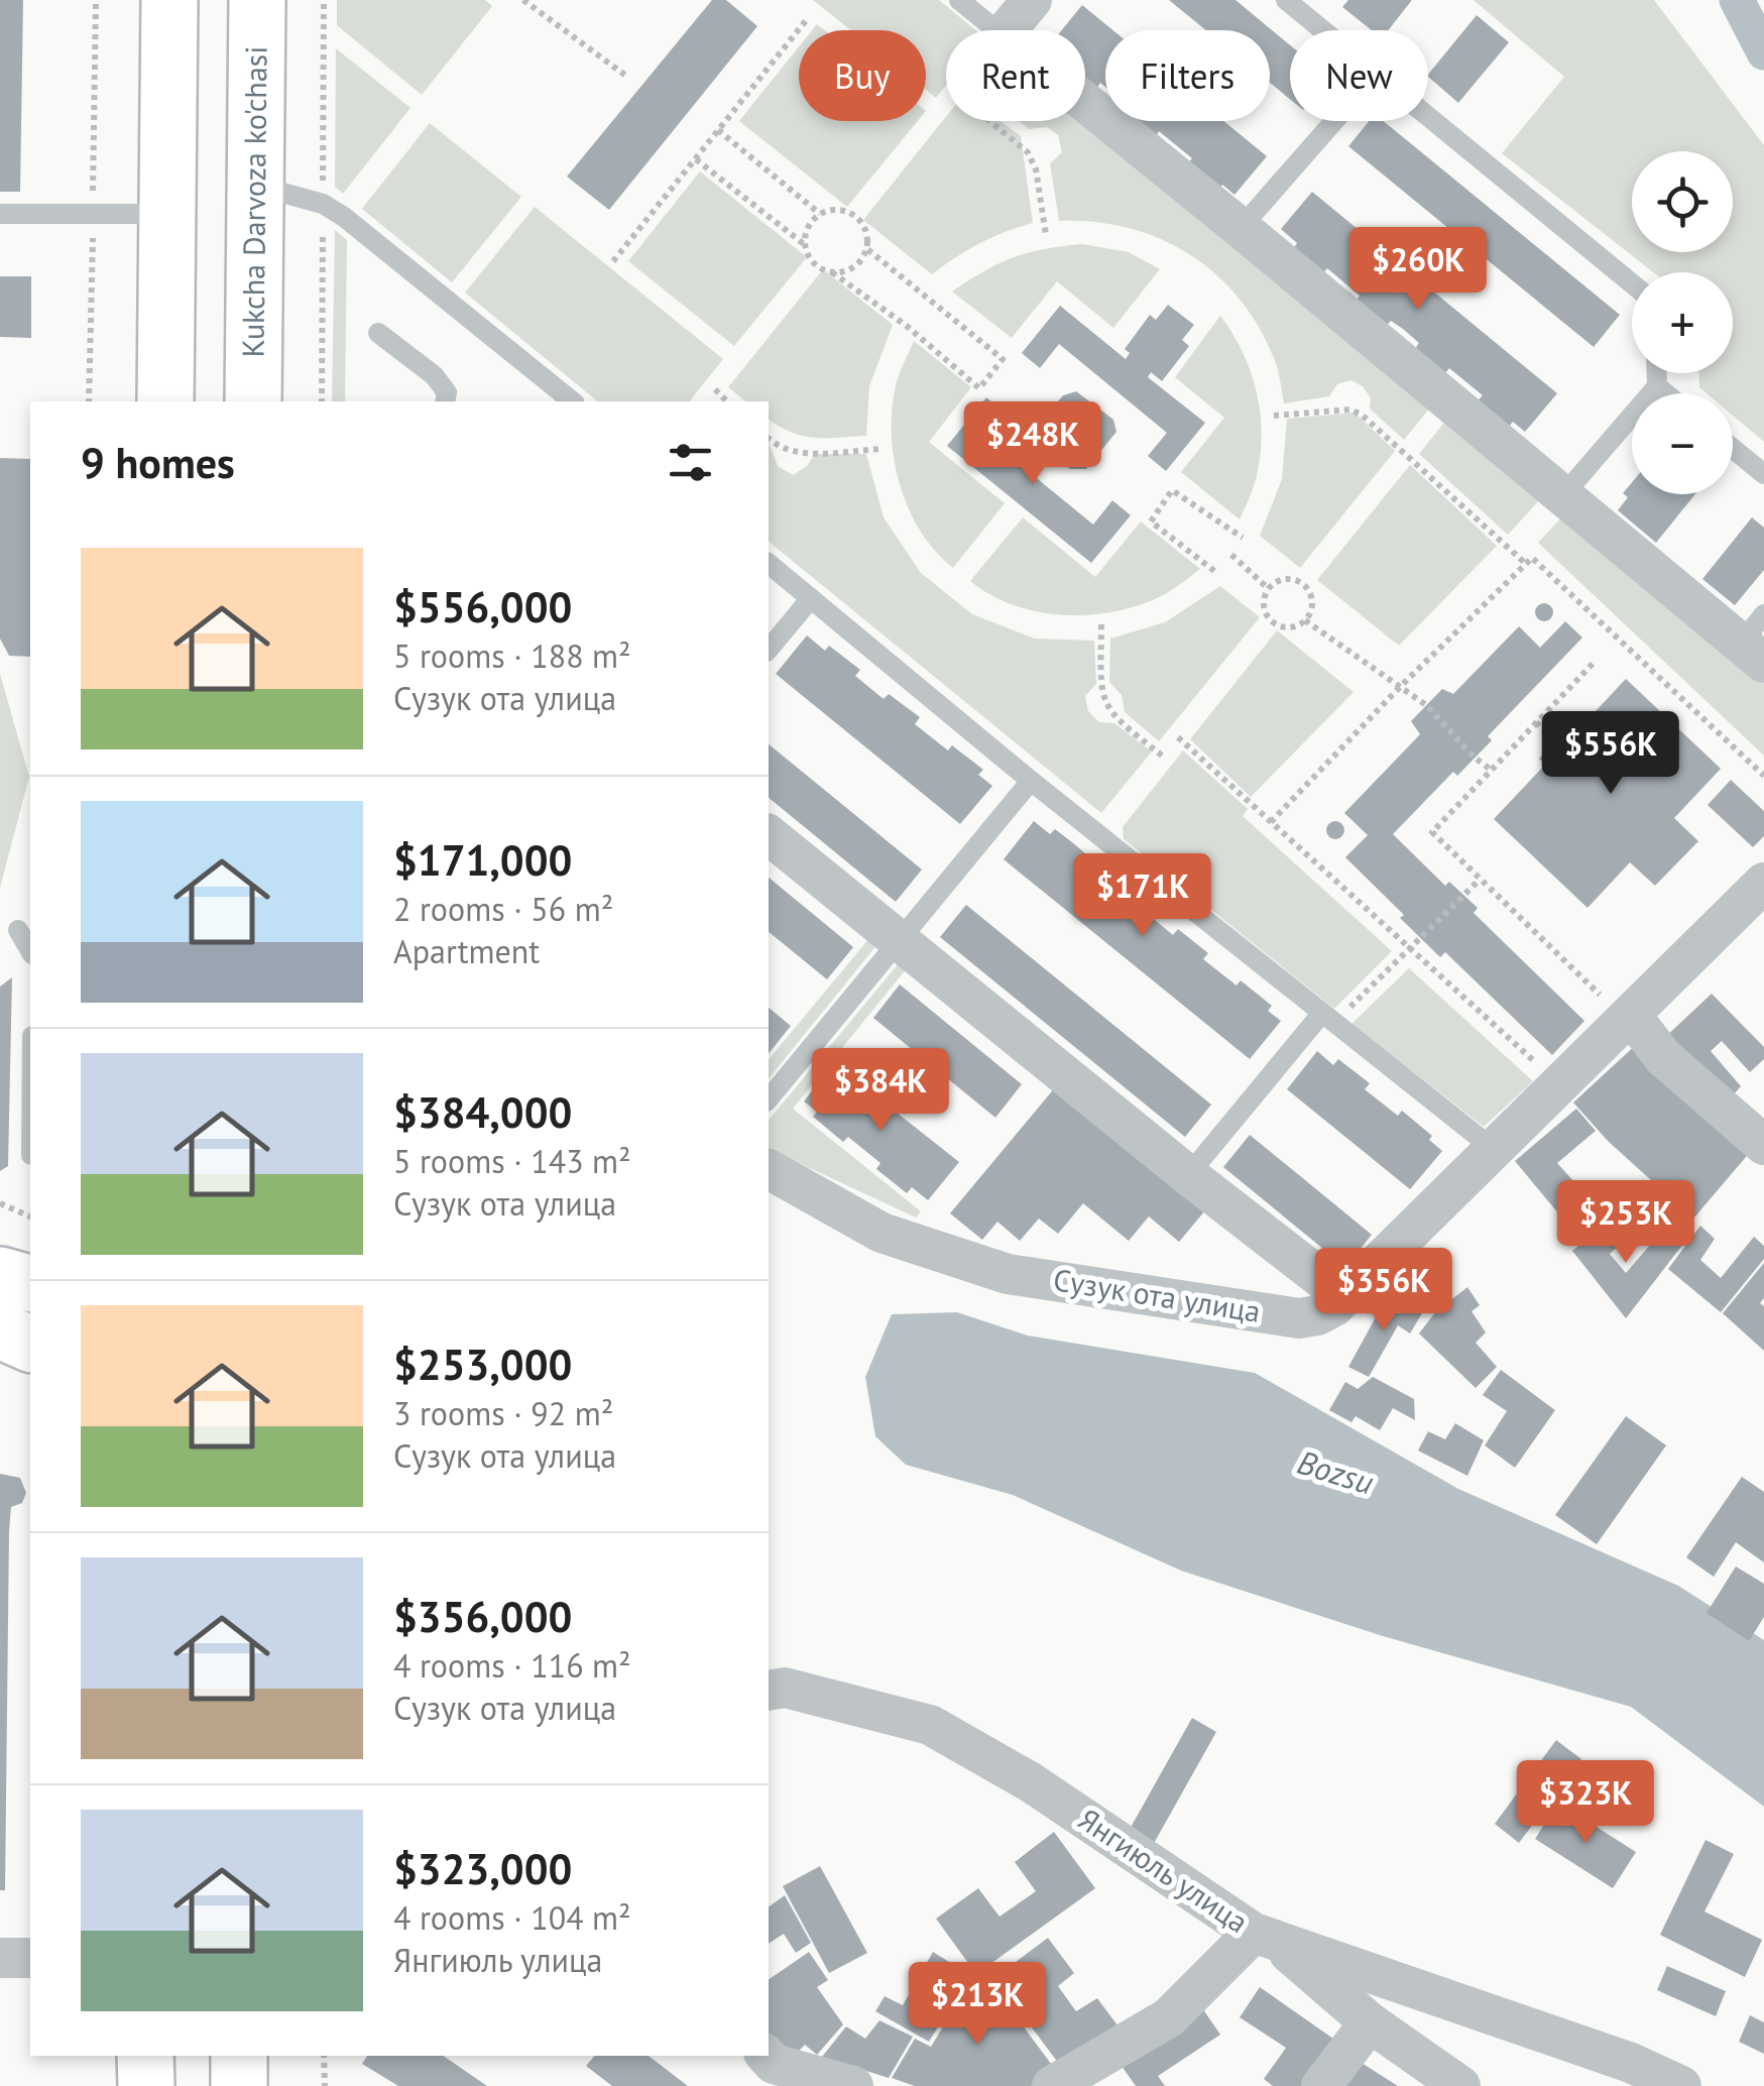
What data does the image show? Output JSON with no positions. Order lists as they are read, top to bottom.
{
  "streets": {
    "main road": ["Kukcha Darvoza ko'chasi"],
    "street": ["Сузук ота улица", "Янгиюль улица"]
  },
  "water": ["Bozsu"],
  "page": {
    "chip": [
      "Buy",
      "Rent",
      "Filters",
      "New"
    ],
    "map_buttons": ["+", "−"],
    "price": [
      "$260K",
      "$248K",
      "$556K",
      "$171K",
      "$384K",
      "$253K",
      "$356K",
      "$323K",
      "$213K"
    ],
    "heading": "9 homes",
    "list": [
      {
        "name": "$556,000",
        "note": "5 rooms · 188 m² · Сузук ота улица"
      },
      {
        "name": "$171,000",
        "note": "2 rooms · 56 m² · Apartment"
      },
      {
        "name": "$384,000",
        "note": "5 rooms · 143 m² · Сузук ота улица"
      },
      {
        "name": "$253,000",
        "note": "3 rooms · 92 m² · Сузук ота улица"
      },
      {
        "name": "$356,000",
        "note": "4 rooms · 116 m² · Сузук ота улица"
      },
      {
        "name": "$323,000",
        "note": "4 rooms · 104 m² · Янгиюль улица"
      }
    ]
  }
}
